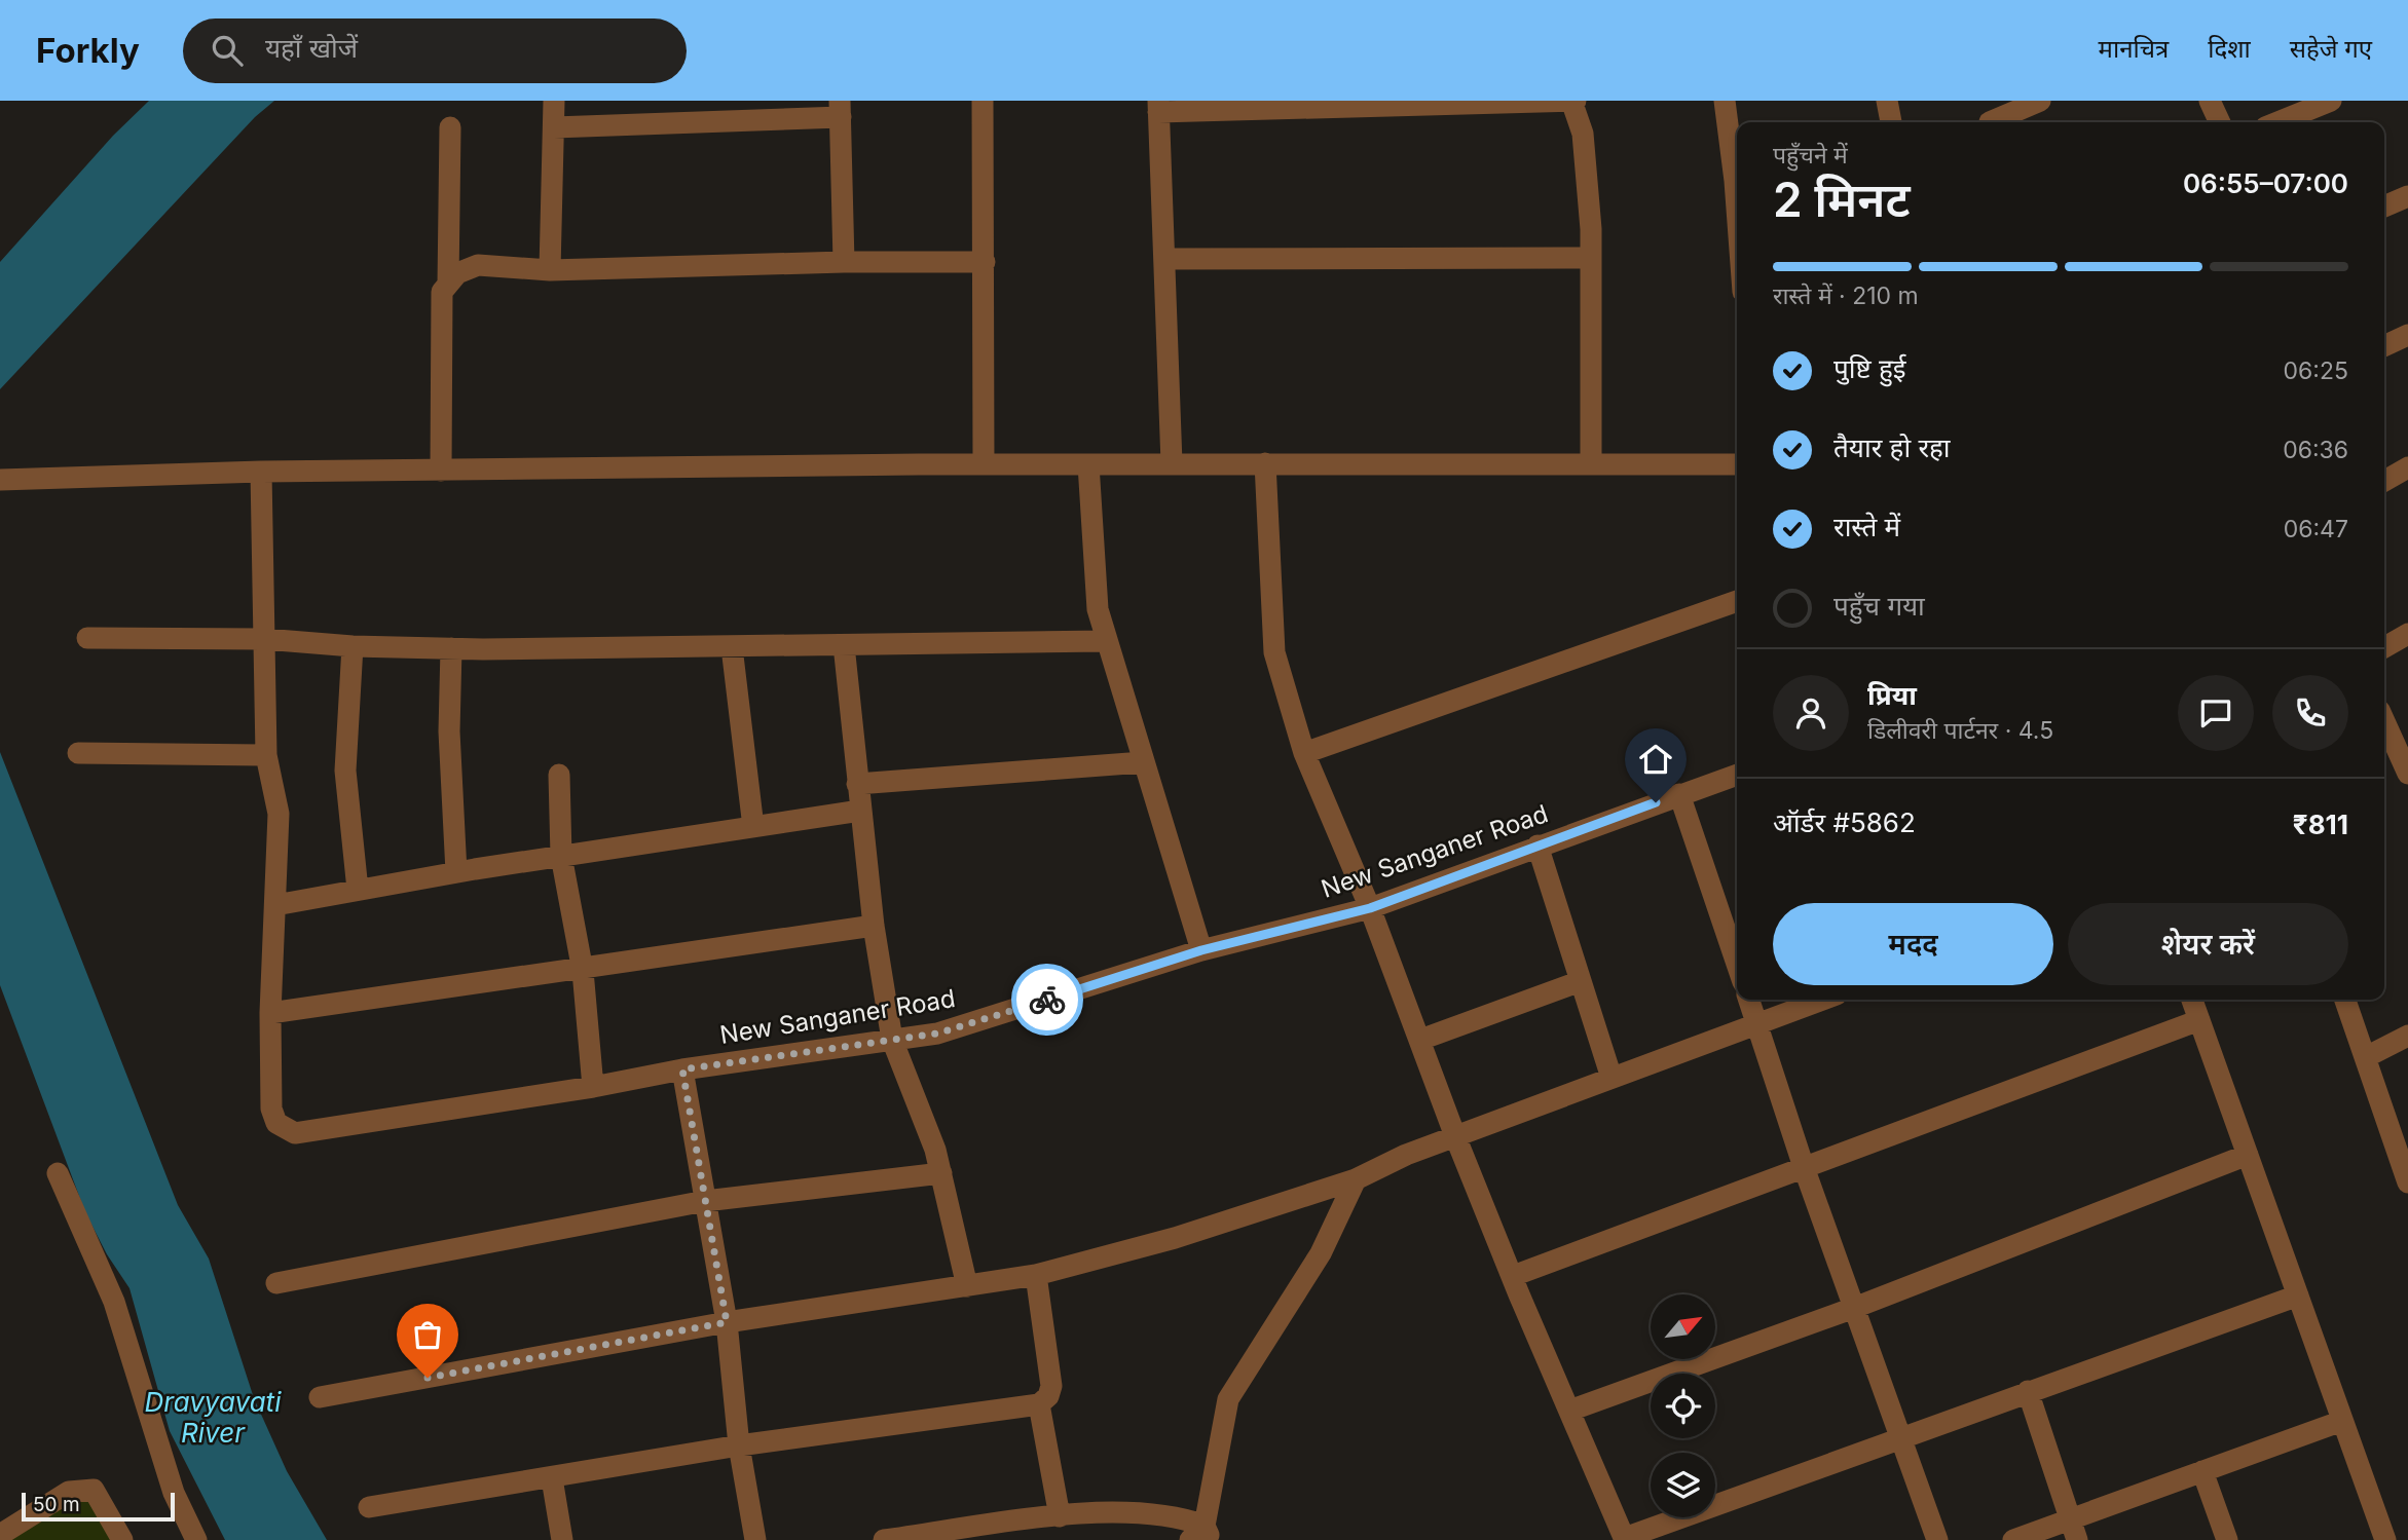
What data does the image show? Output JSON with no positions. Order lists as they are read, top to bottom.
{
  "streets": {
    "street": ["New Sanganer Road"]
  },
  "water": ["Dravyavati River"],
  "scale_bar": "50 m",
  "north": "top right",
  "page": {
    "header": "Forkly",
    "search": "यहाँ खोजें",
    "nav": ["मानचित्र", "दिशा", "सहेजे गए"],
    "heading": ["2 मिनट", "पहुँचने में", "06:55–07:00"],
    "panel": [
      "प्रिया",
      "डिलीवरी पार्टनर · 4.5",
      "ऑर्डर #5862",
      "₹811"
    ],
    "bar": "रास्ते में · 210 m",
    "list": [
      ["पुष्टि हुई", "06:25"],
      ["तैयार हो रहा", "06:36"],
      ["रास्ते में", "06:47"],
      "पहुँच गया"
    ],
    "buttons": ["मदद", "शेयर करें"],
    "scale": "50 m"
  }
}
